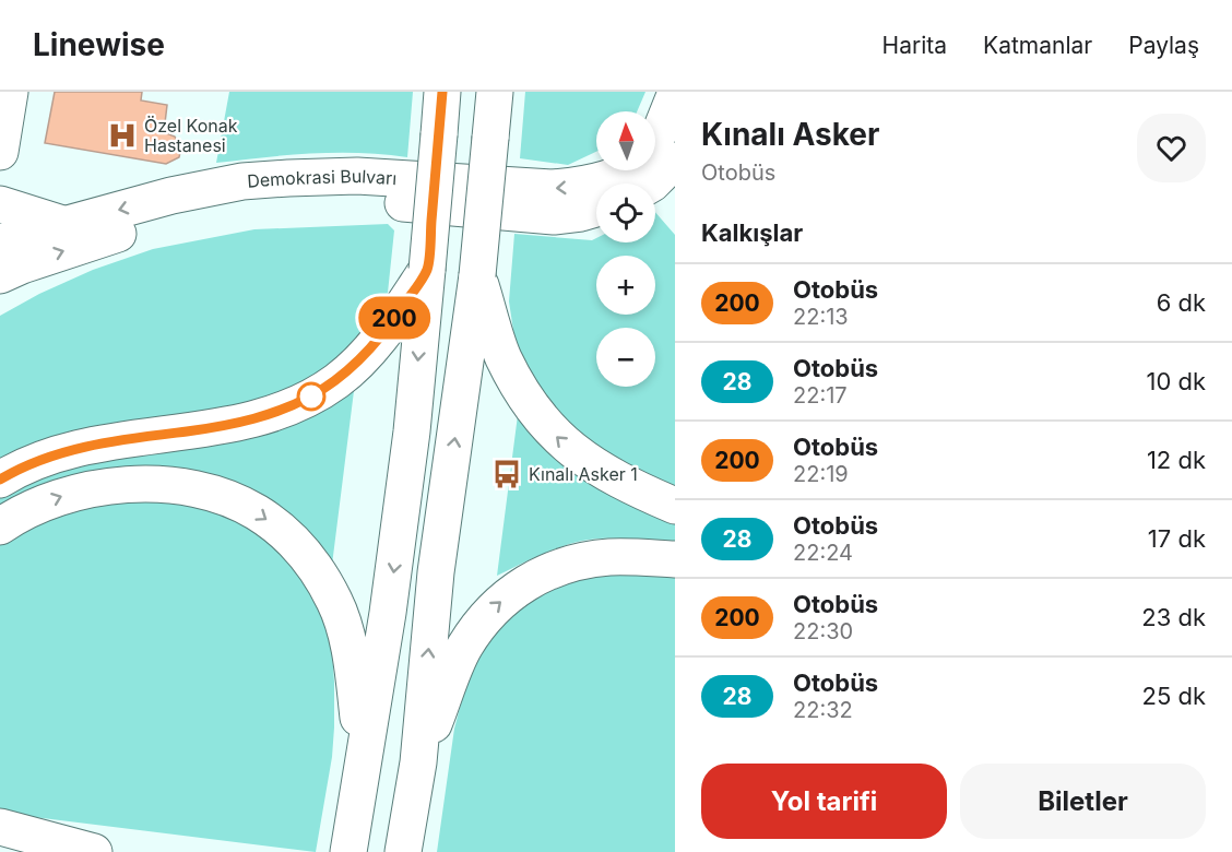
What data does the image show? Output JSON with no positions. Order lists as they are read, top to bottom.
{
  "streets": {
    "main road": ["Demokrasi Bulvarı"]
  },
  "places": {
    "hospital": ["Özel Konak Hastanesi"],
    "bus stop": ["Kınalı Asker 1"]
  },
  "lines": ["bus line 200"],
  "north": "top",
  "page": {
    "header": "Linewise",
    "nav": ["Harita", "Katmanlar", "Paylaş"],
    "on_map": "200",
    "heading": [
      ["Kınalı Asker", "Otobüs"],
      "Kalkışlar"
    ],
    "map_buttons": ["+", "−"],
    "list": [
      {
        "mark": "200",
        "name": "Otobüs",
        "note": "22:13",
        "value": "6 dk"
      },
      {
        "mark": "28",
        "name": "Otobüs",
        "note": "22:17",
        "value": "10 dk"
      },
      {
        "mark": "200",
        "name": "Otobüs",
        "note": "22:19",
        "value": "12 dk"
      },
      {
        "mark": "28",
        "name": "Otobüs",
        "note": "22:24",
        "value": "17 dk"
      },
      {
        "mark": "200",
        "name": "Otobüs",
        "note": "22:30",
        "value": "23 dk"
      },
      {
        "mark": "28",
        "name": "Otobüs",
        "note": "22:32",
        "value": "25 dk"
      }
    ],
    "buttons": ["Yol tarifi", "Biletler"]
  }
}
